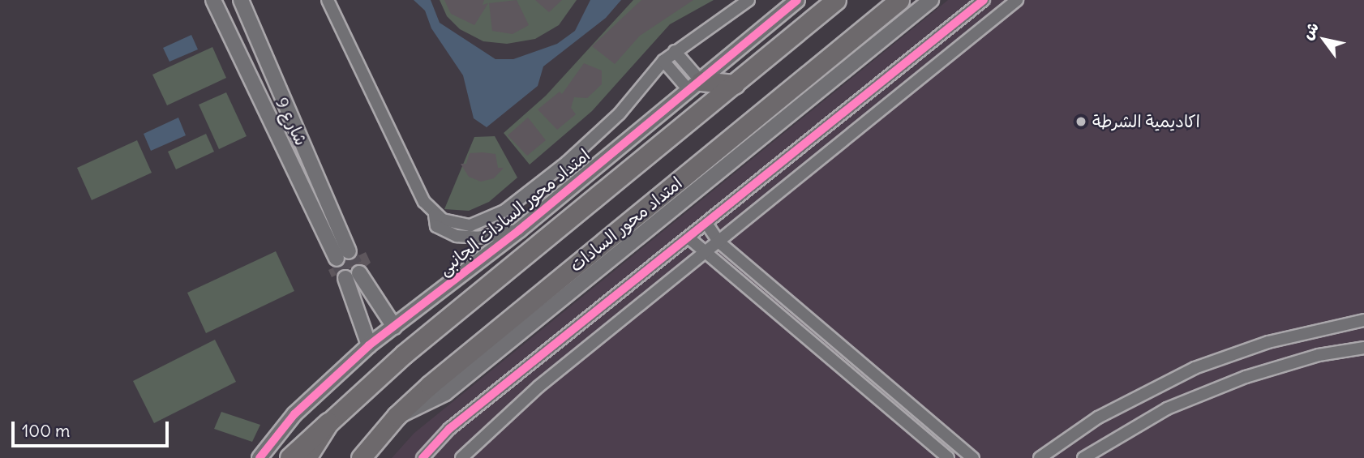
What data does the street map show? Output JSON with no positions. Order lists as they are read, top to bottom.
{
  "streets": {
    "main road": ["امتداد محور السادات"],
    "street": ["شارع 9", "امتداد محور السادات الجانبى"]
  },
  "places": ["اكاديمية الشرطة"],
  "scale_bar": "100 m",
  "north": "top left"
}
